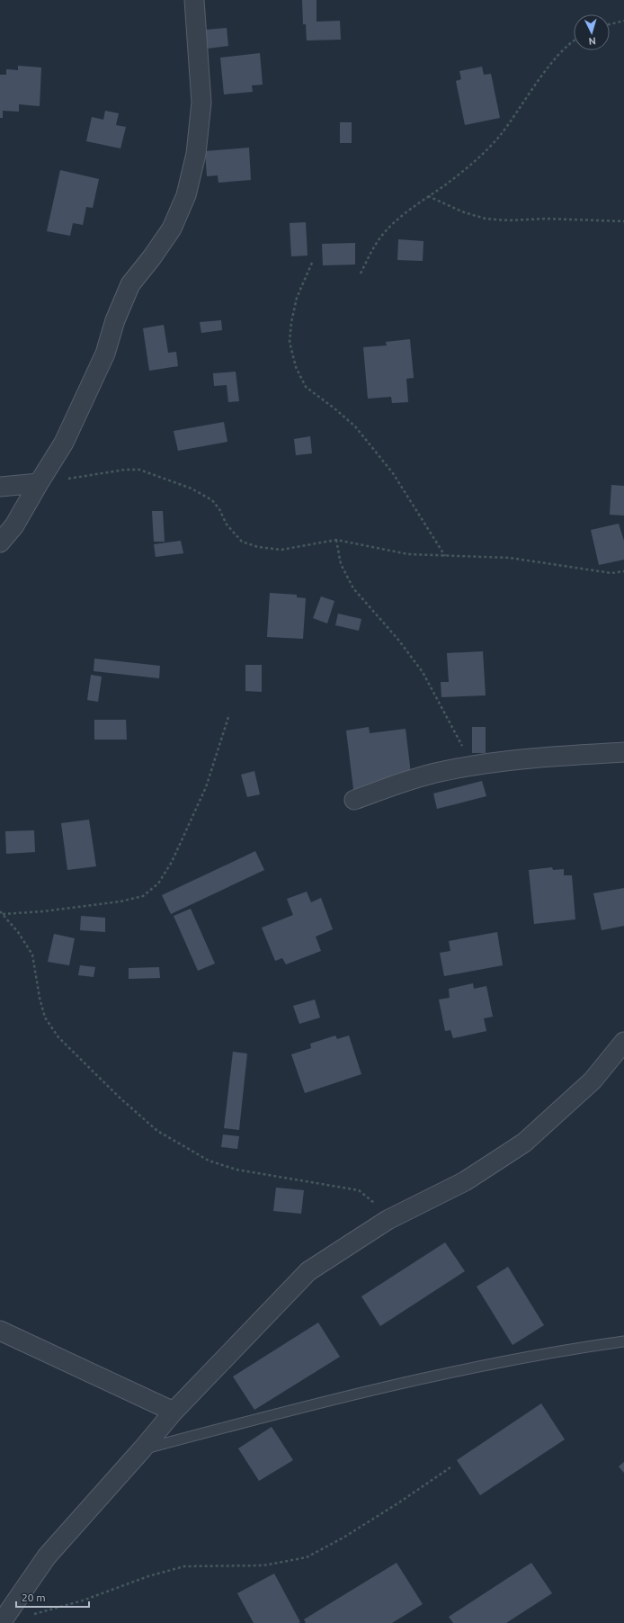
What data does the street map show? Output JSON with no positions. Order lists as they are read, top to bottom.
{
  "scale_bar": "20 m",
  "north": "bottom"
}
